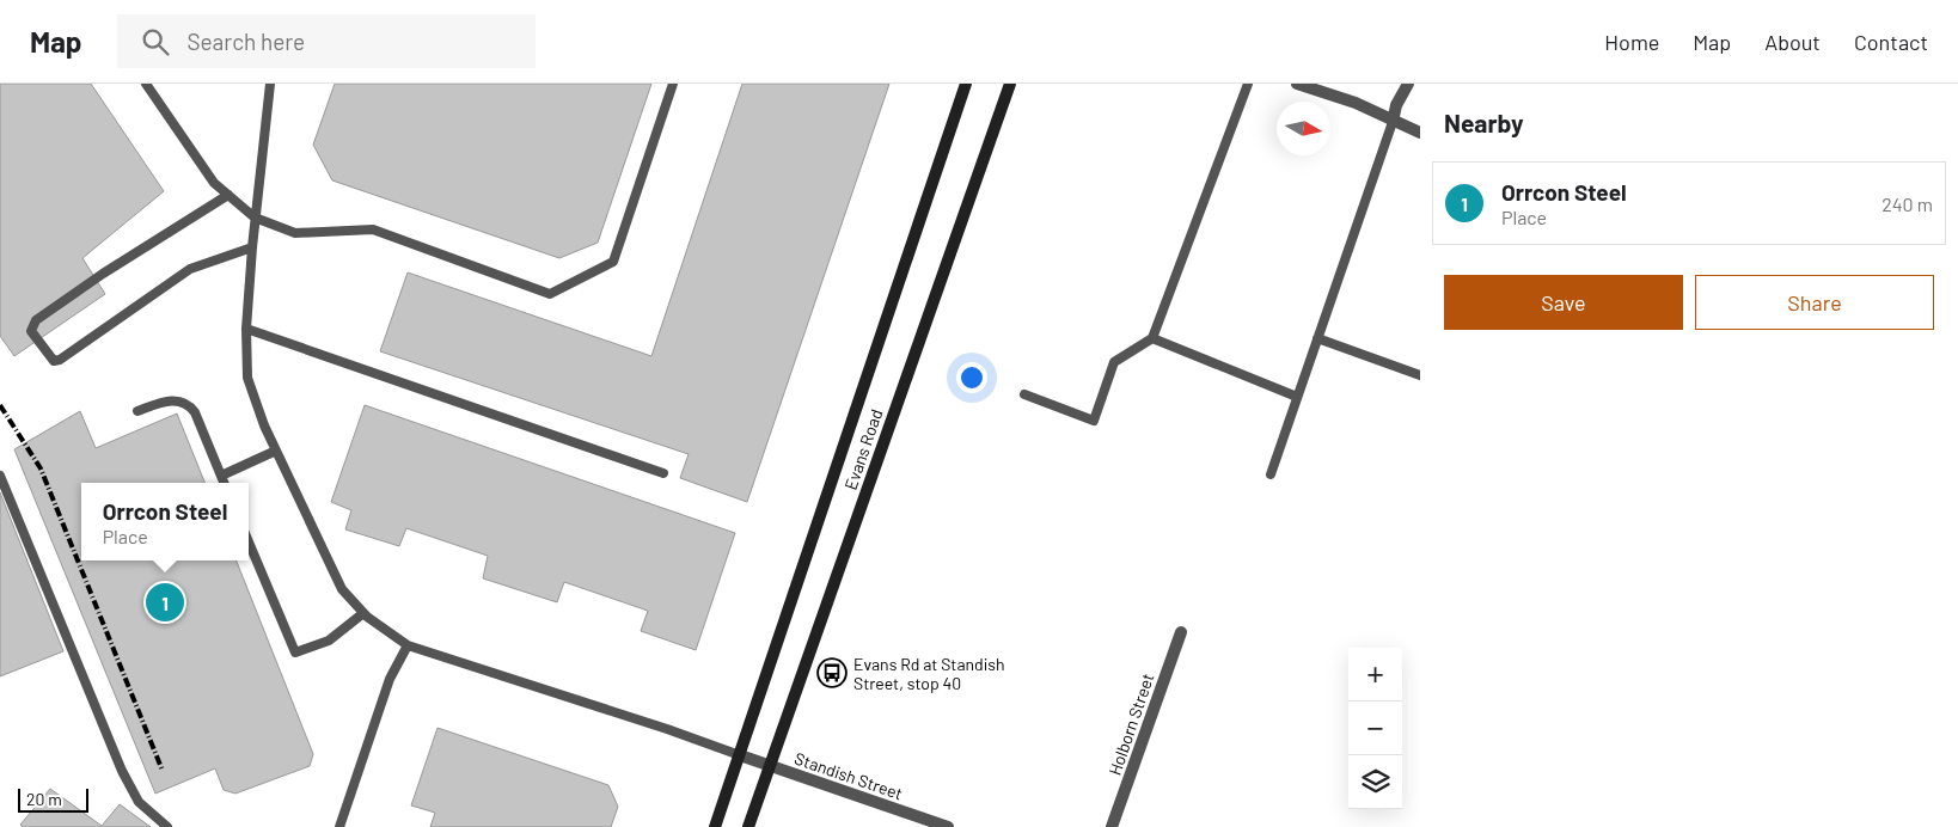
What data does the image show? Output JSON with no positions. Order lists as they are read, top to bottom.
{
  "streets": {
    "main road": ["Evans Road"],
    "street": ["Holborn Street", "Standish Street"]
  },
  "crossings": [
    ["Evans Road", "Standish Street"]
  ],
  "places": {
    "bus stop": ["Evans Rd at Standish Street, stop 40"]
  },
  "scale_bar": "20 m",
  "north": "right",
  "page": {
    "header": "Map",
    "search": "Search here",
    "nav": [
      "Home",
      "Map",
      "About",
      "Contact"
    ],
    "heading": "Nearby",
    "list": [
      {
        "mark": "1",
        "name": "Orrcon Steel",
        "note": "Place",
        "value": "240 m"
      }
    ],
    "buttons": ["Save", "Share"],
    "popup": ["Orrcon Steel", "Place"],
    "pins": "1",
    "map_buttons": ["+", "−"],
    "scale": "20 m"
  }
}
